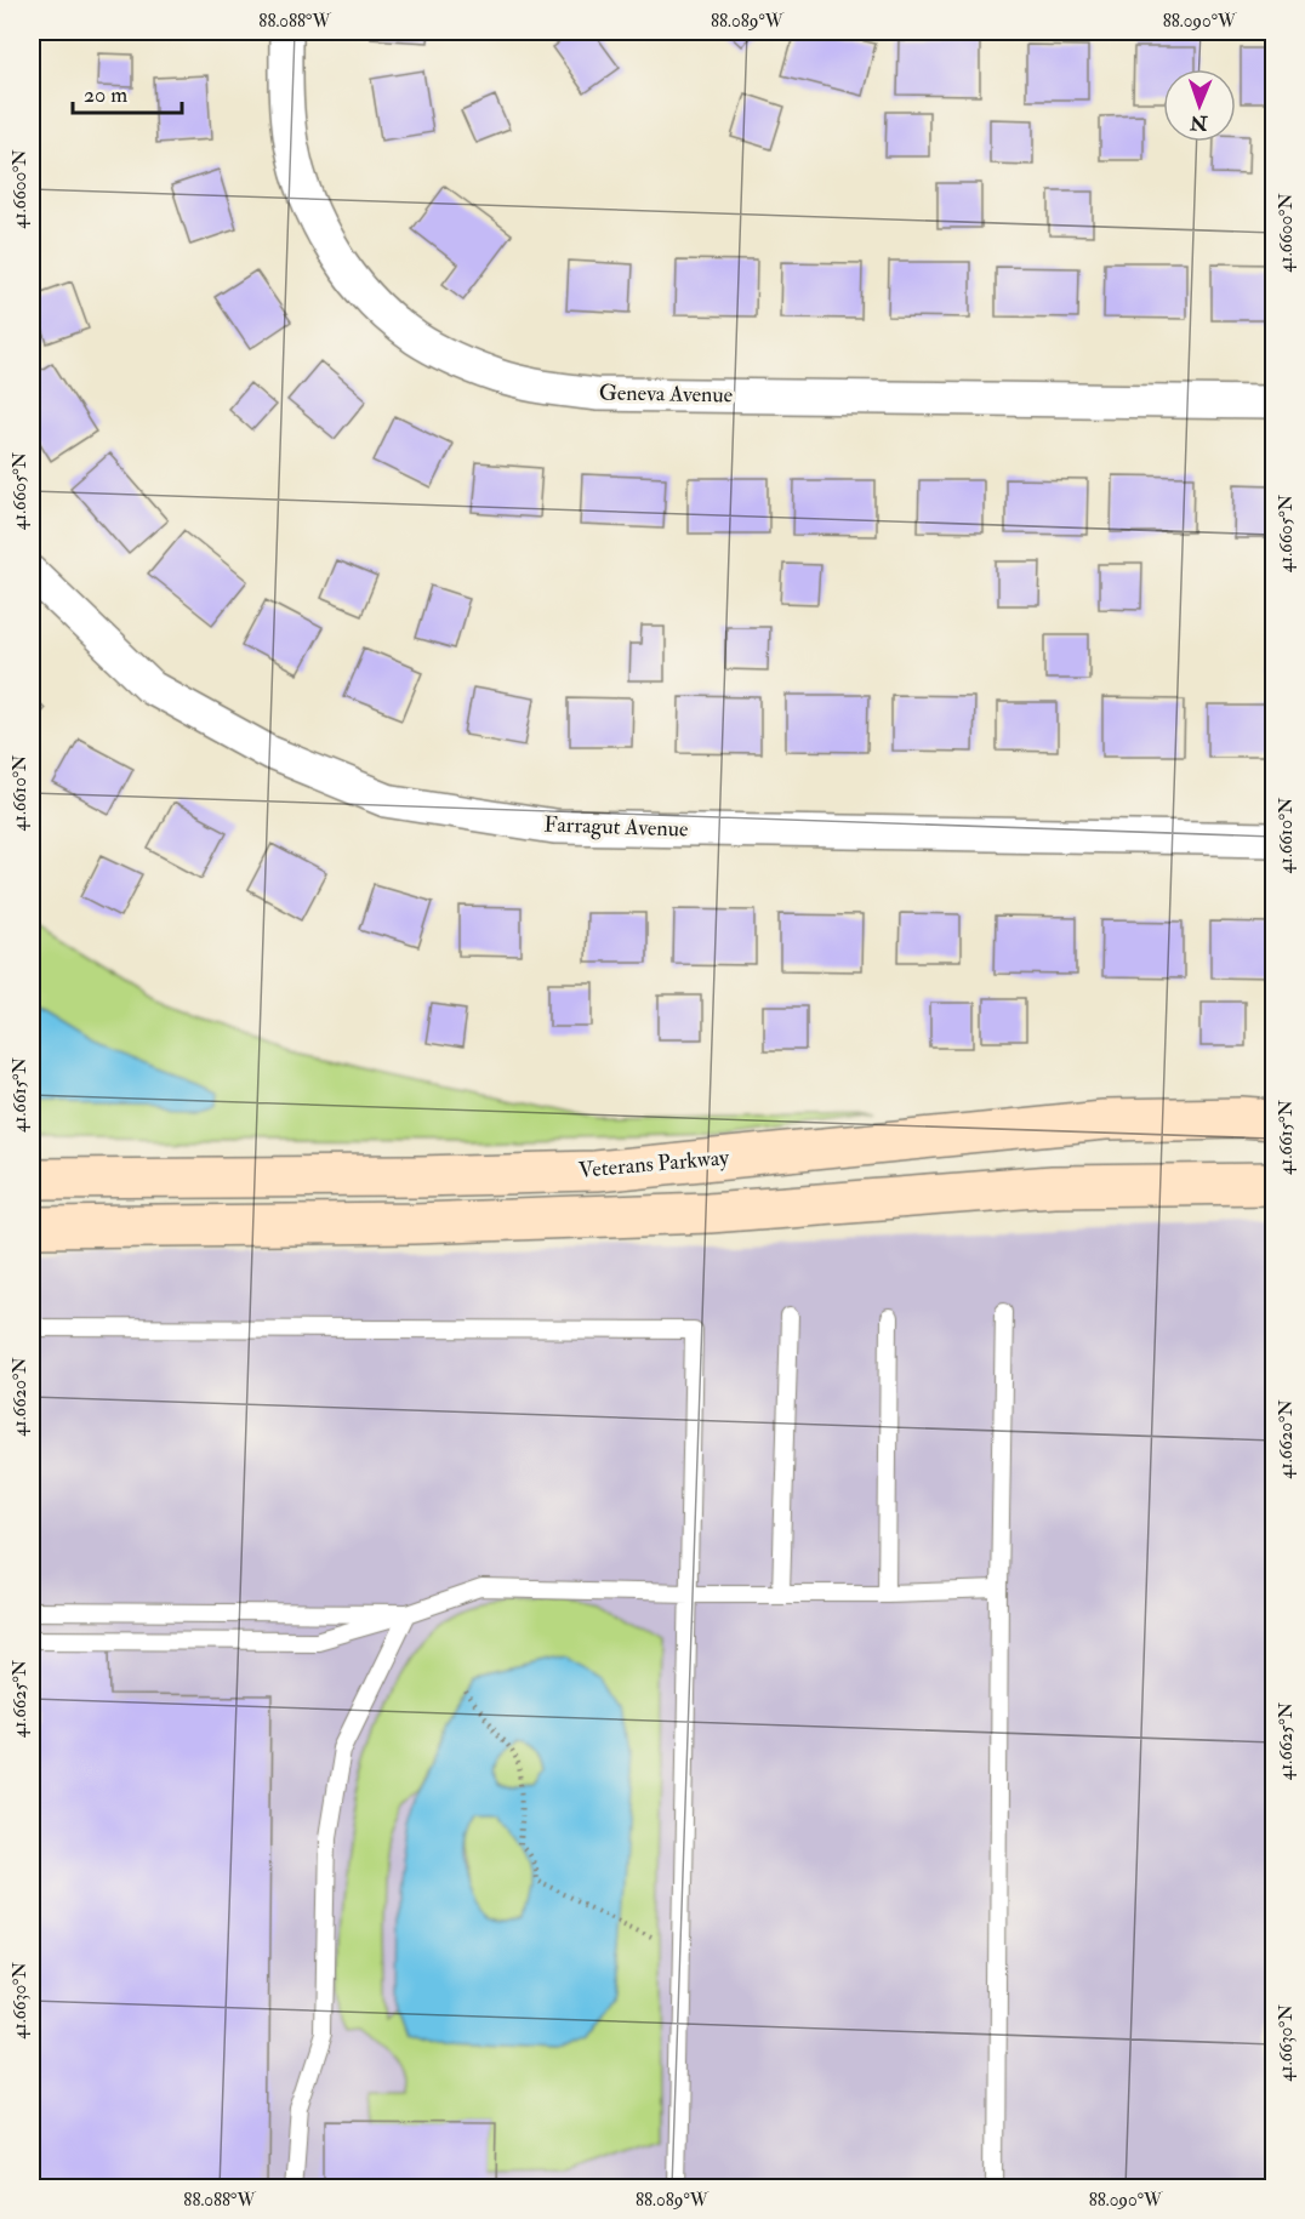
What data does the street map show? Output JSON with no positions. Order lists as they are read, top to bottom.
{
  "streets": {
    "main road": ["Veterans Parkway"],
    "street": ["Geneva Avenue", "Farragut Avenue"]
  },
  "scale_bar": "20 m",
  "north": "bottom",
  "coordinates": [
    "88.088°W",
    "88.089°W",
    "88.090°W",
    "41.6600°N",
    "41.6605°N",
    "41.6610°N",
    "41.6615°N",
    "41.6620°N",
    "41.6625°N",
    "41.6630°N"
  ]
}
